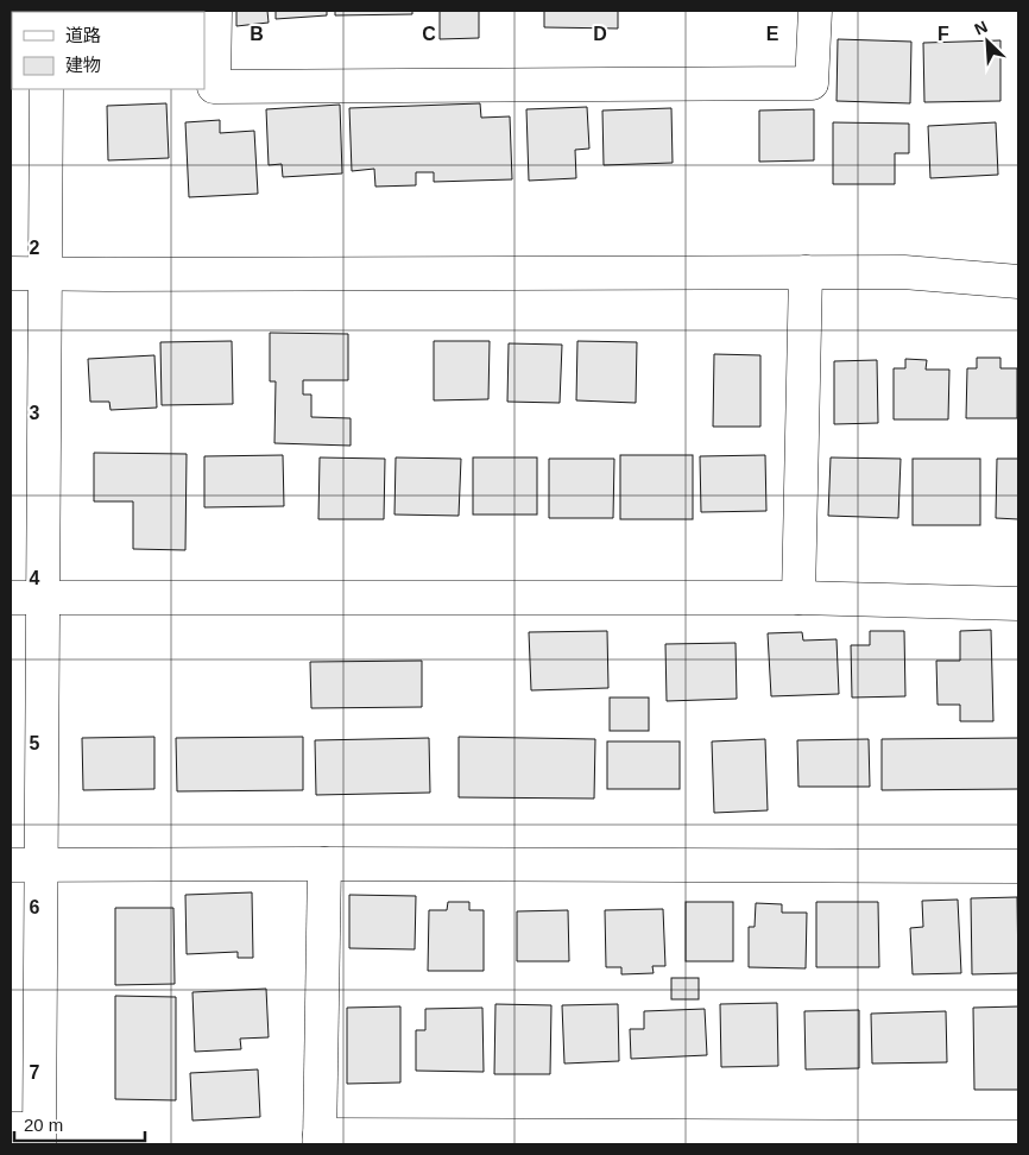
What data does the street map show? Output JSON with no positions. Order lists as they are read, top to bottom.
{
  "legend": ["道路", "建物"],
  "scale_bar": "20 m",
  "north": "top left",
  "grid": {
    "columns": [
      "B",
      "C",
      "D",
      "E",
      "F"
    ],
    "rows": [
      "2",
      "3",
      "4",
      "5",
      "6",
      "7"
    ]
  }
}
